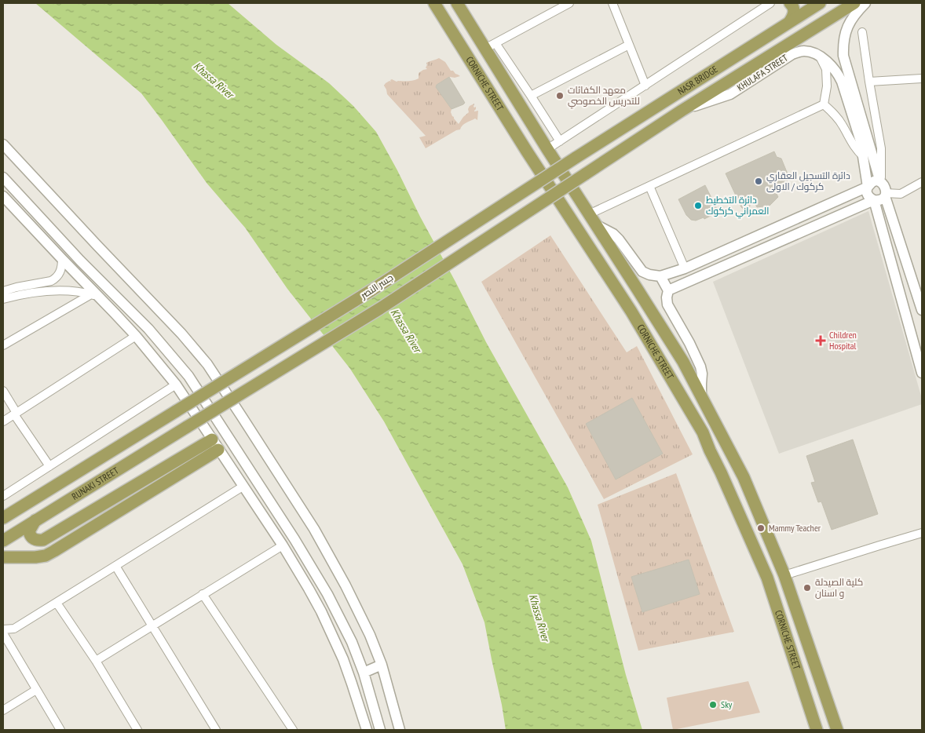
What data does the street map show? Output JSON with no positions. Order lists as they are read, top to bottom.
{
  "streets": {
    "main road": [
      "NASR BRIDGE",
      "CORNICHE STREET",
      "جسر النصر",
      "RUNAKI STREET"
    ],
    "street": ["KHULAFA STREET"]
  },
  "crossings": [
    ["KHULAFA STREET", "جسر النصر"],
    ["NASR BRIDGE", "جسر النصر"],
    ["جسر النصر", "RUNAKI STREET"]
  ],
  "water": ["Khassa River"],
  "places": {
    "other": [
      "معهد الكفائات للتدريس الخصوصي",
      "دائرة التسجيل العقاري كركوك / الاولى",
      "دائرة التخطيط العمراني كركوك",
      "Mammy Teacher",
      "كلية الصيدلة و اسنان",
      "Sky"
    ],
    "health": ["Children Hospital"]
  }
}
